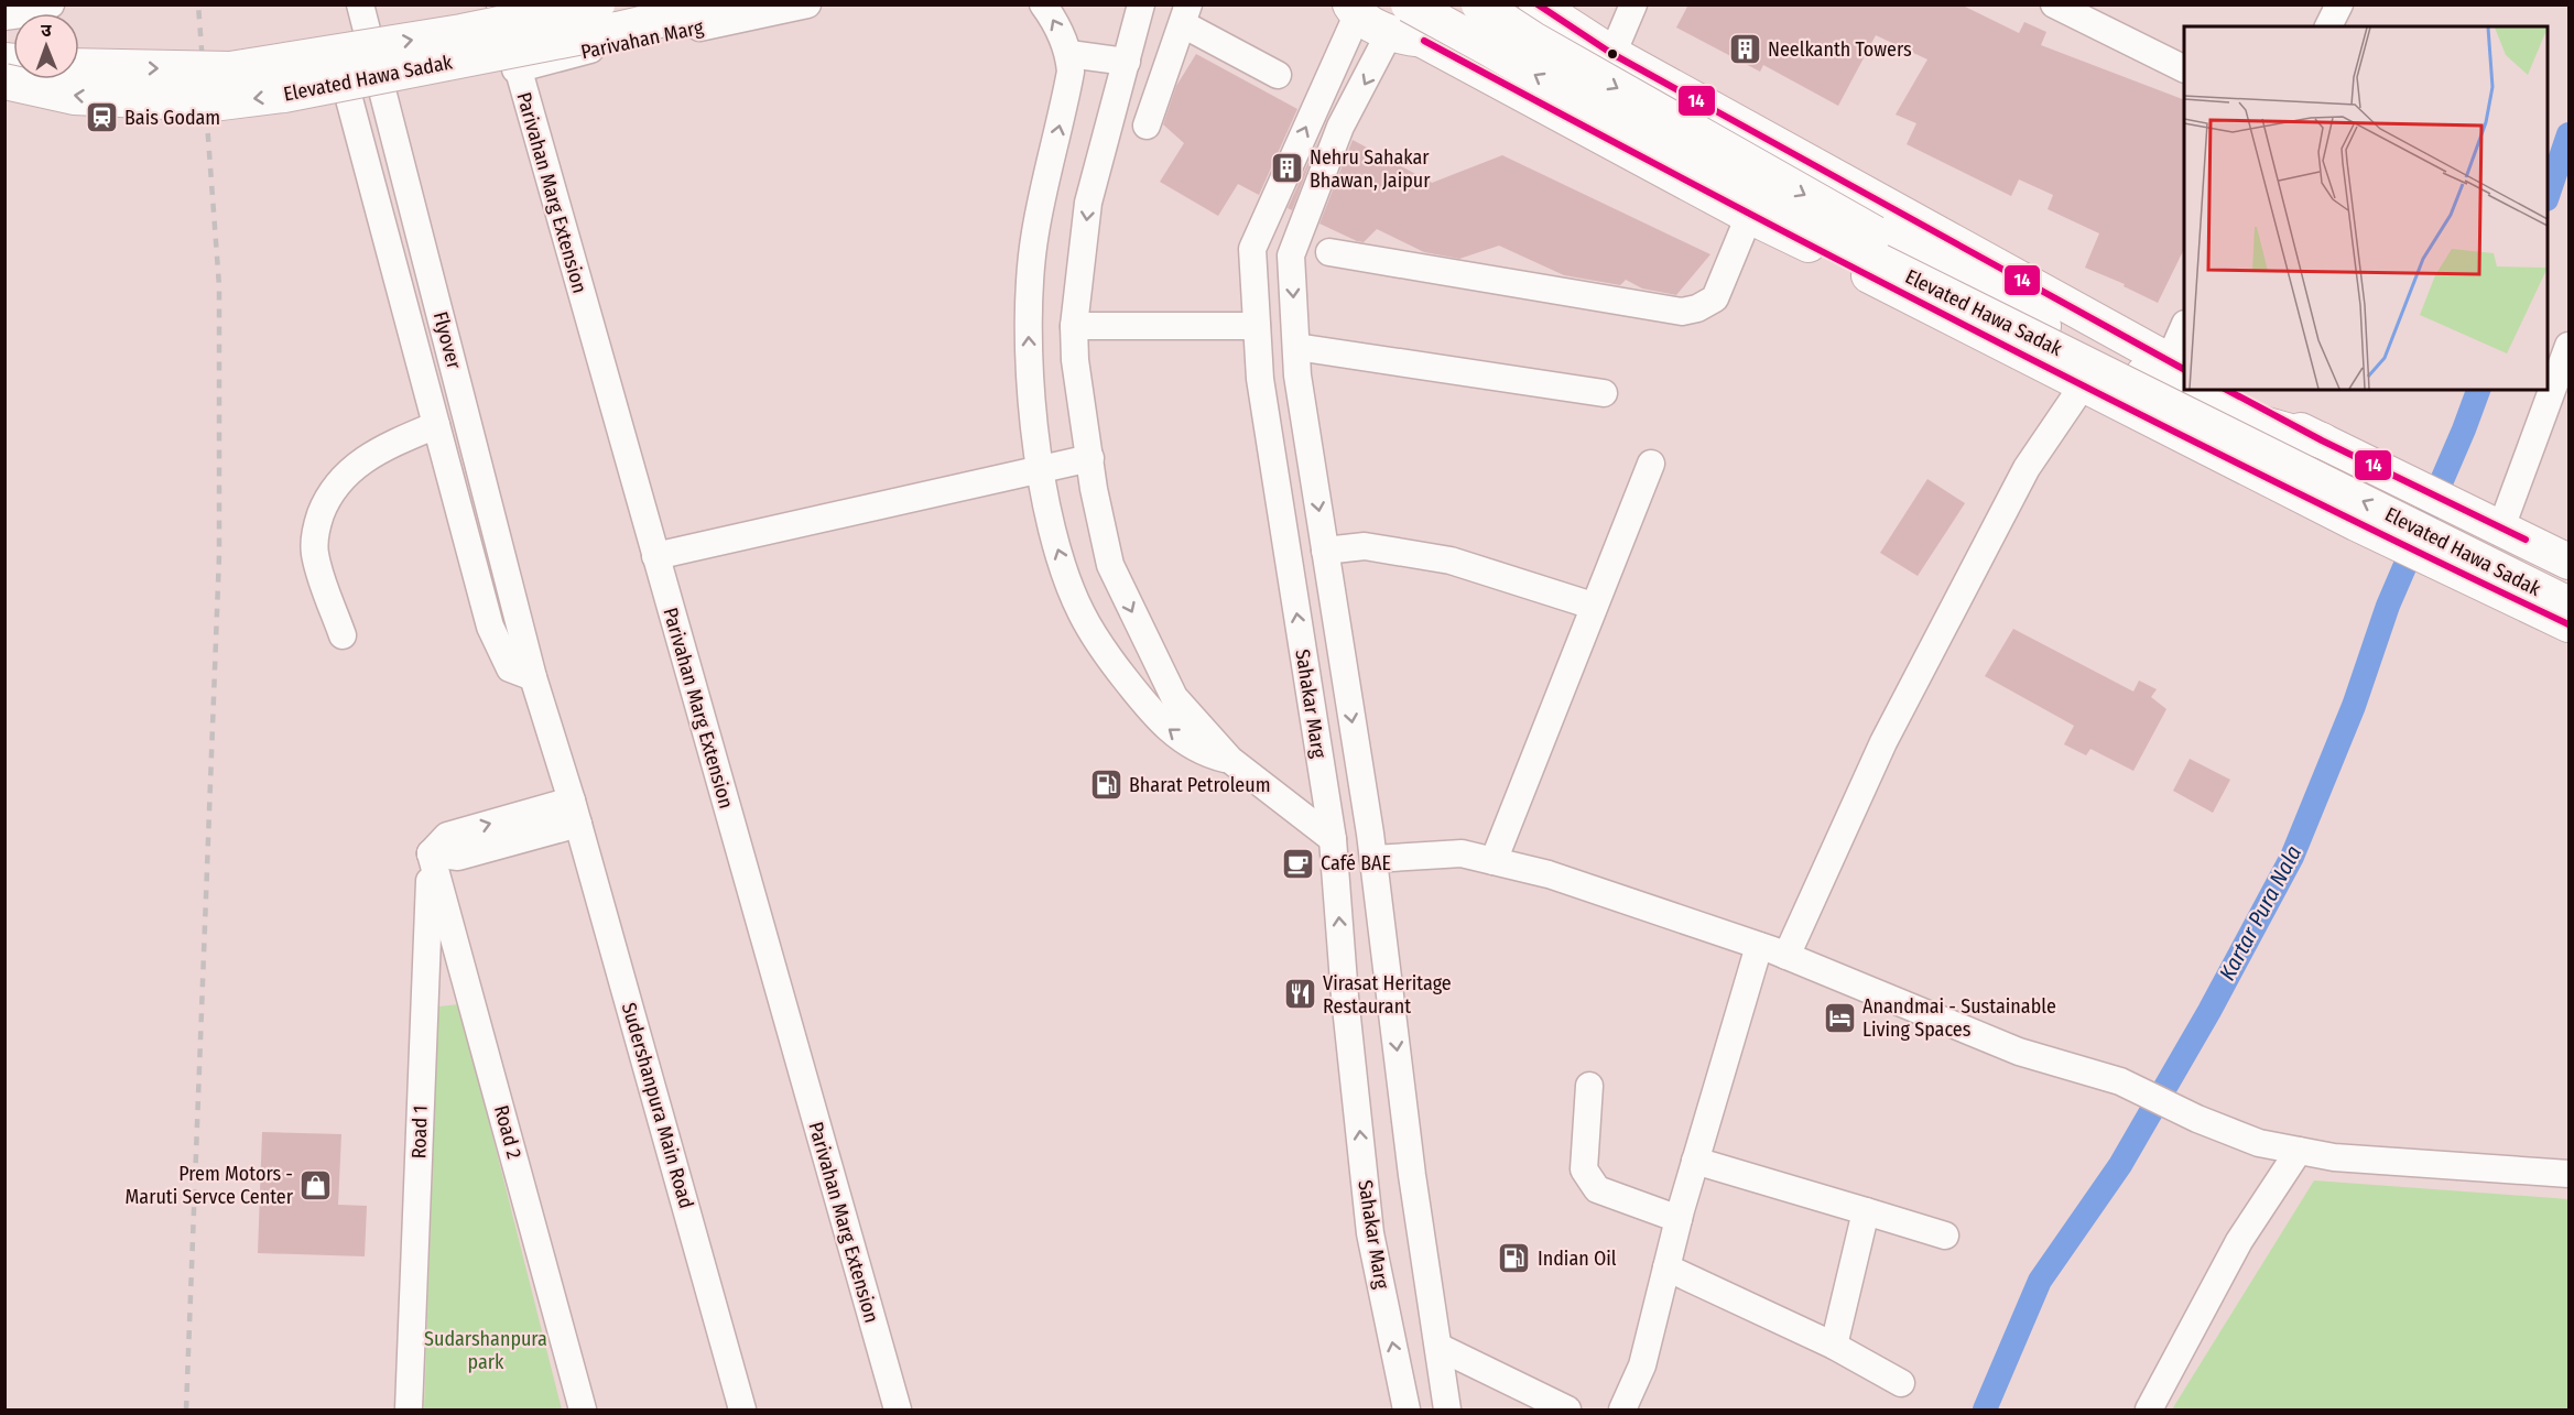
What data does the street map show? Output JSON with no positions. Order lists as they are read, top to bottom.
{
  "streets": {
    "main road": ["Elevated Hawa Sadak"],
    "street": [
      "Parivahan Marg",
      "Parivahan Marg Extension",
      "Flyover",
      "Sahakar Marg",
      "Sudershanpura Main Road",
      "Road 1",
      "Road 2"
    ]
  },
  "crossings": [
    ["Parivahan Marg", "Parivahan Marg Extension"],
    ["Elevated Hawa Sadak", "Sahakar Marg"],
    ["Flyover", "Sudershanpura Main Road"],
    ["Road 1", "Road 2"]
  ],
  "water": ["Kartar Pura Nala"],
  "parks": ["Sudarshanpura park"],
  "places": {
    "building": ["Neelkanth Towers", "Nehru Sahakar Bhawan, Jaipur"],
    "station": ["Bais Godam"],
    "fuel station": ["Bharat Petroleum", "Indian Oil"],
    "cafe": ["Café BAE"],
    "restaurant": ["Virasat Heritage Restaurant"],
    "hotel": ["Anandmai - Sustainable Living Spaces"],
    "shop": ["Prem Motors - Maruti Servce Center"]
  },
  "lines": ["transit line 14"],
  "north": "top"
}
